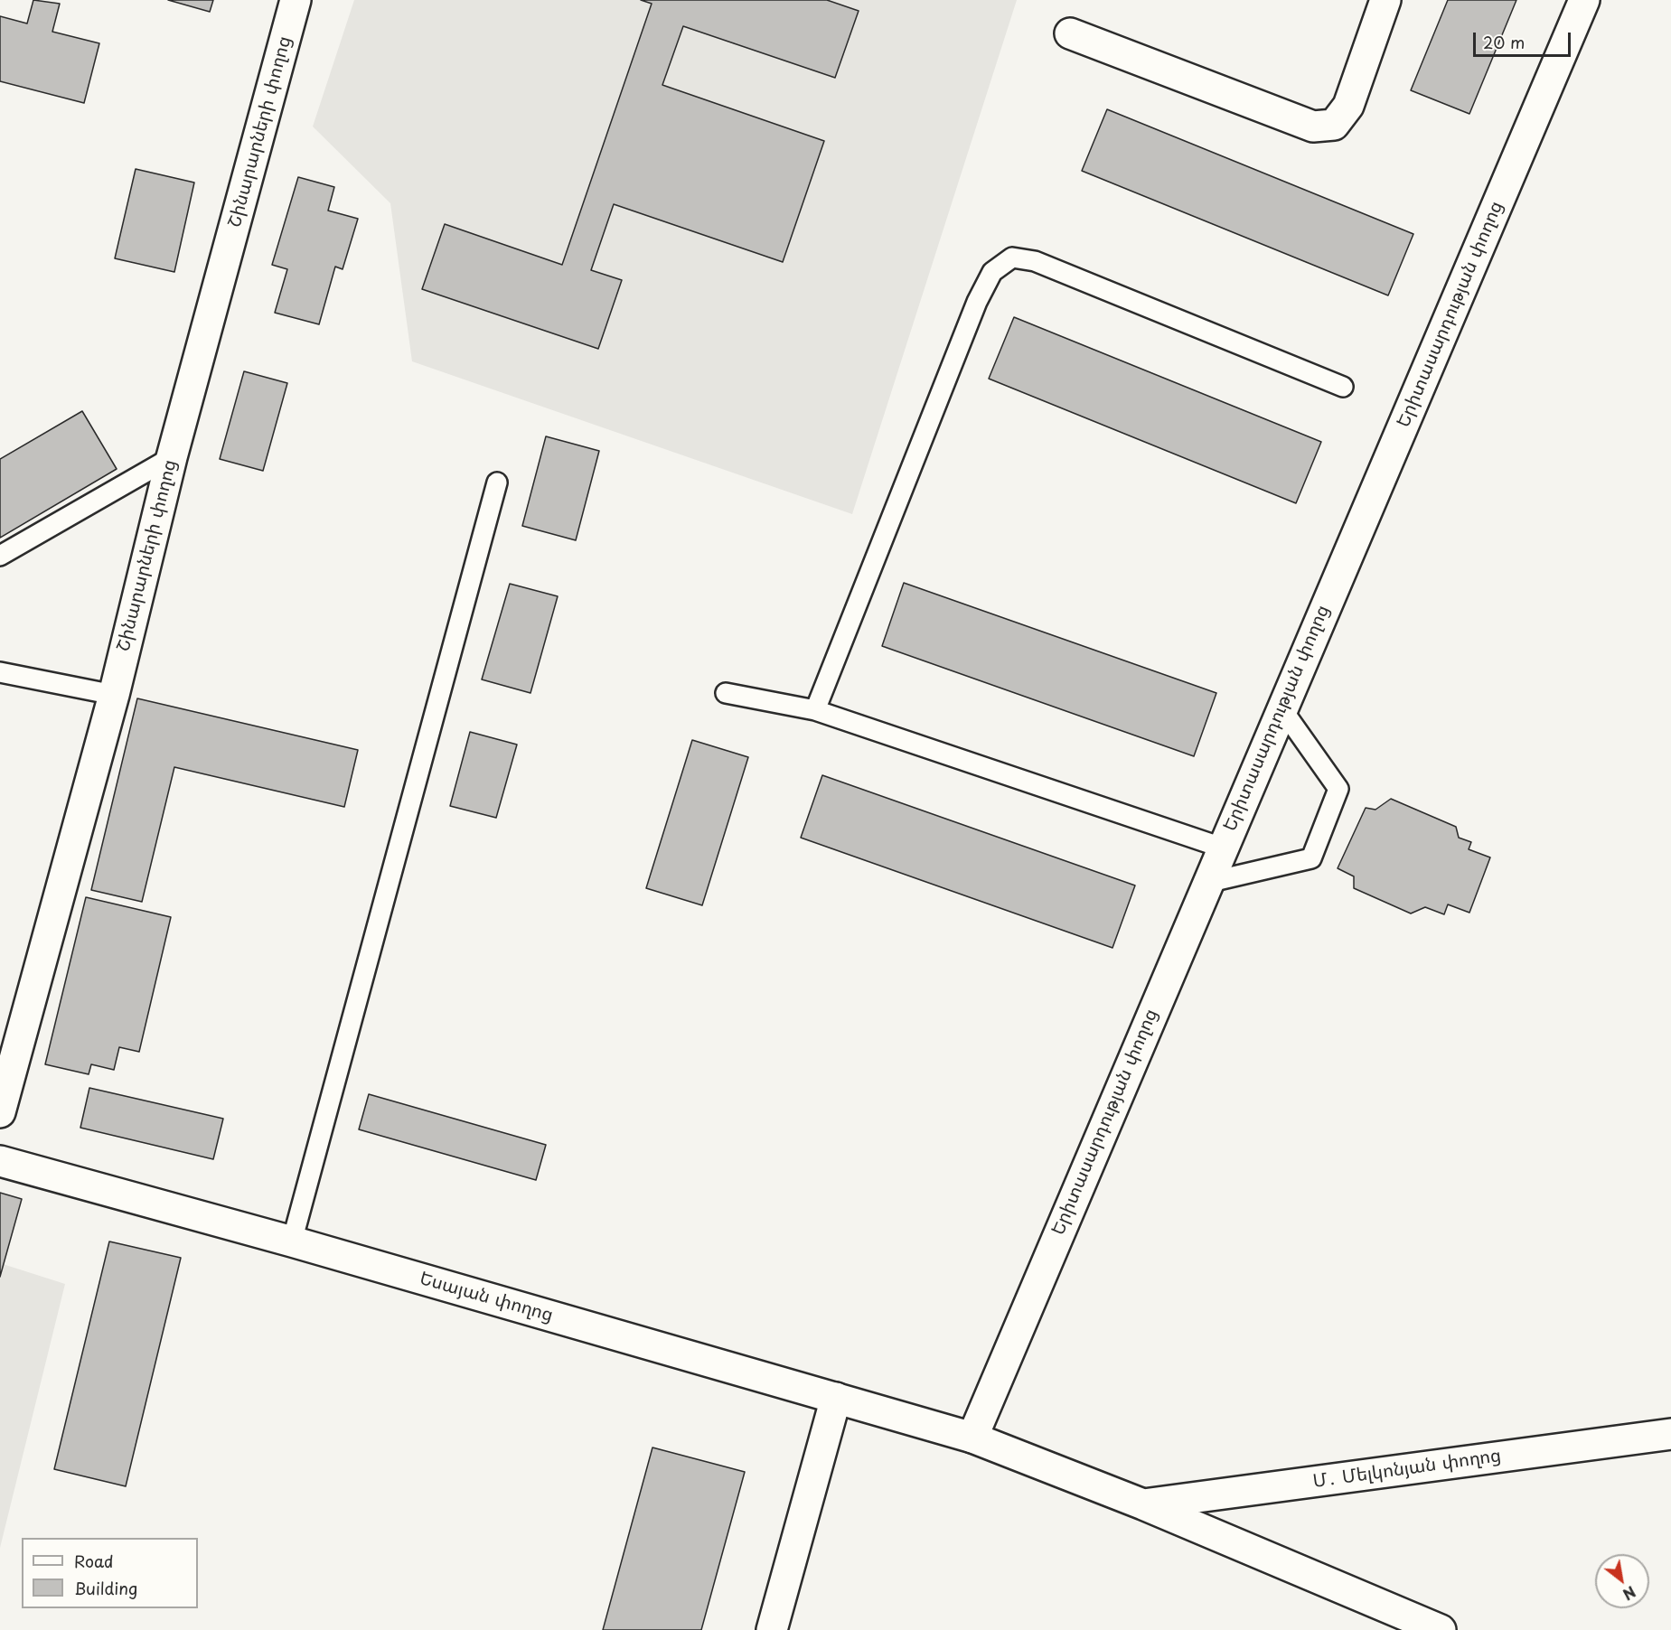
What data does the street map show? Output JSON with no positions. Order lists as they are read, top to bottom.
{
  "streets": {
    "street": [
      "Շինարարների փողոց",
      "Երիտասարդության փողոց",
      "Եսայան փողոց",
      "Մ․ Մելկոնյան փողոց"
    ]
  },
  "crossings": [
    ["Երիտասարդության փողոց", "Եսայան փողոց"],
    ["Եսայան փողոց", "Մ․ Մելկոնյան փողոց"]
  ],
  "legend": ["Road", "Building"],
  "scale_bar": "20 m",
  "north": "bottom right"
}
